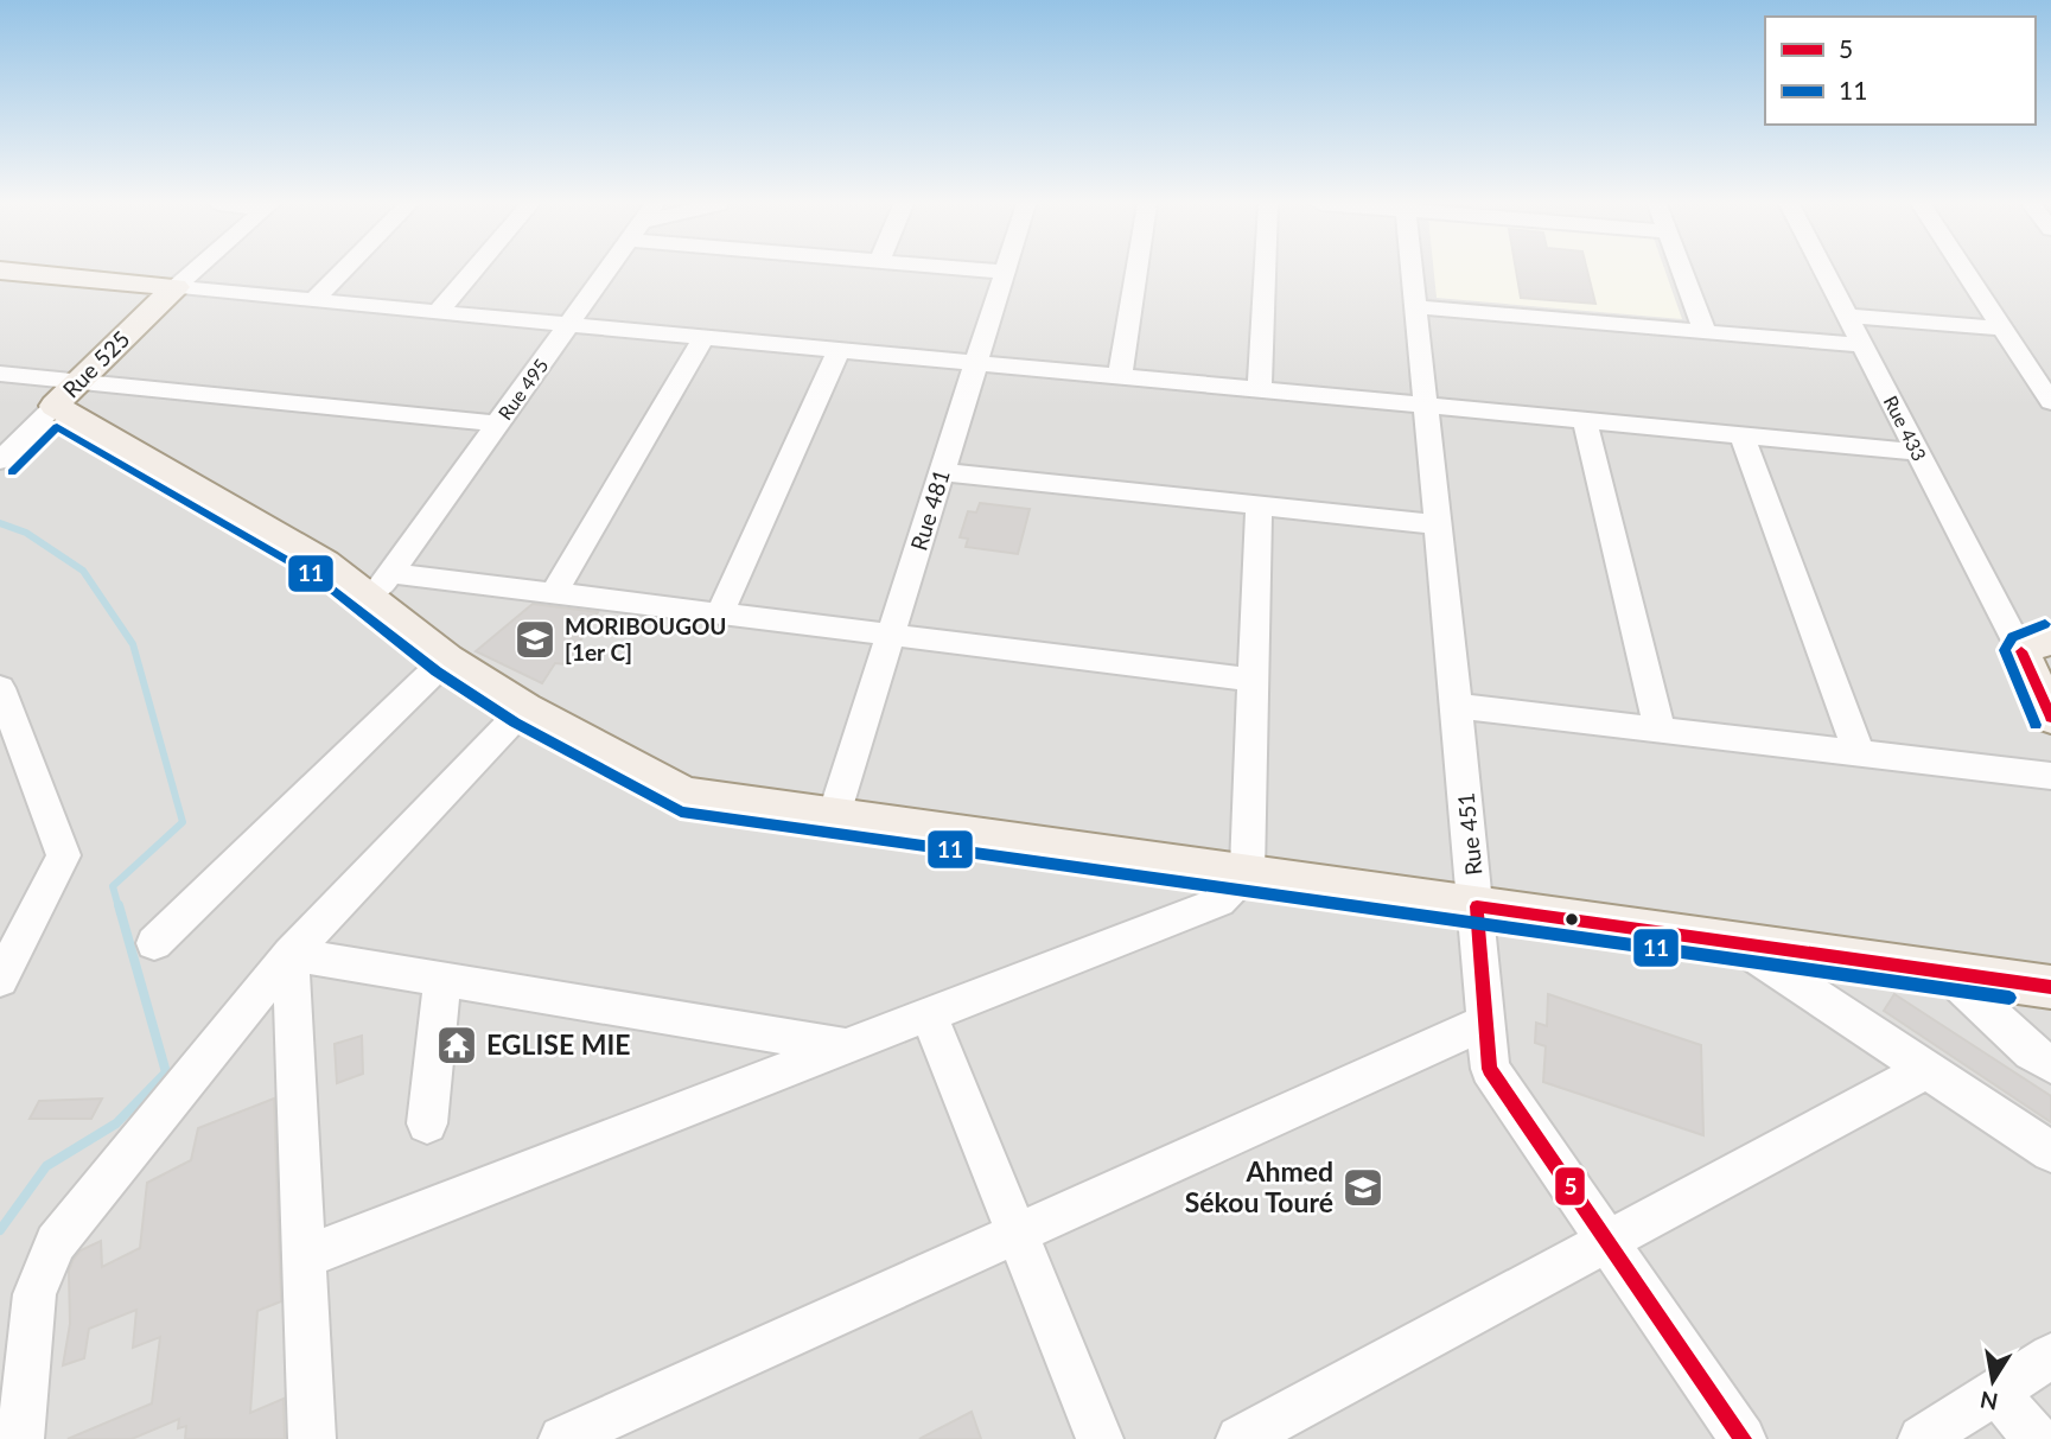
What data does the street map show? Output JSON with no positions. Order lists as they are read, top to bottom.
{
  "streets": {
    "main road": ["Rue 525"],
    "street": [
      "Rue 495",
      "Rue 433",
      "Rue 481",
      "Rue 451"
    ]
  },
  "crossings": [
    ["Rue 525", "Rue 495"],
    ["Rue 525", "Rue 481"],
    ["Rue 525", "Rue 451"]
  ],
  "places": {
    "school or university": ["MORIBOUGOU [1er C]", "Ahmed Sékou Touré"],
    "temple": ["EGLISE MIE"]
  },
  "lines": ["transit line 11", "transit line 5"],
  "legend": ["5", "11"],
  "north": "bottom"
}
